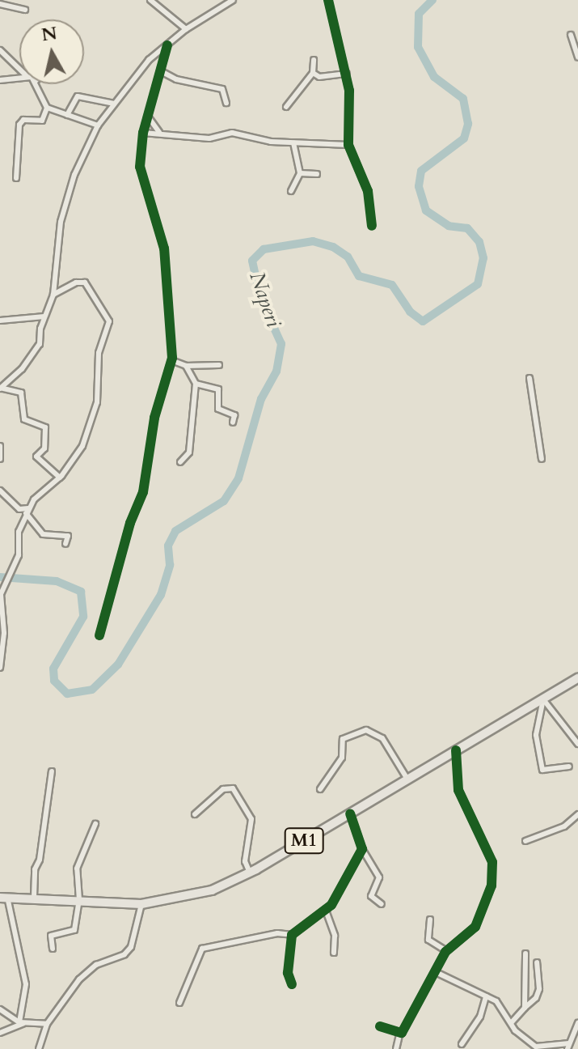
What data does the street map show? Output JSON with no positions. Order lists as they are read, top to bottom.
{
  "streets": {
    "highway": ["M1"]
  },
  "water": ["Naperi"],
  "north": "top"
}
